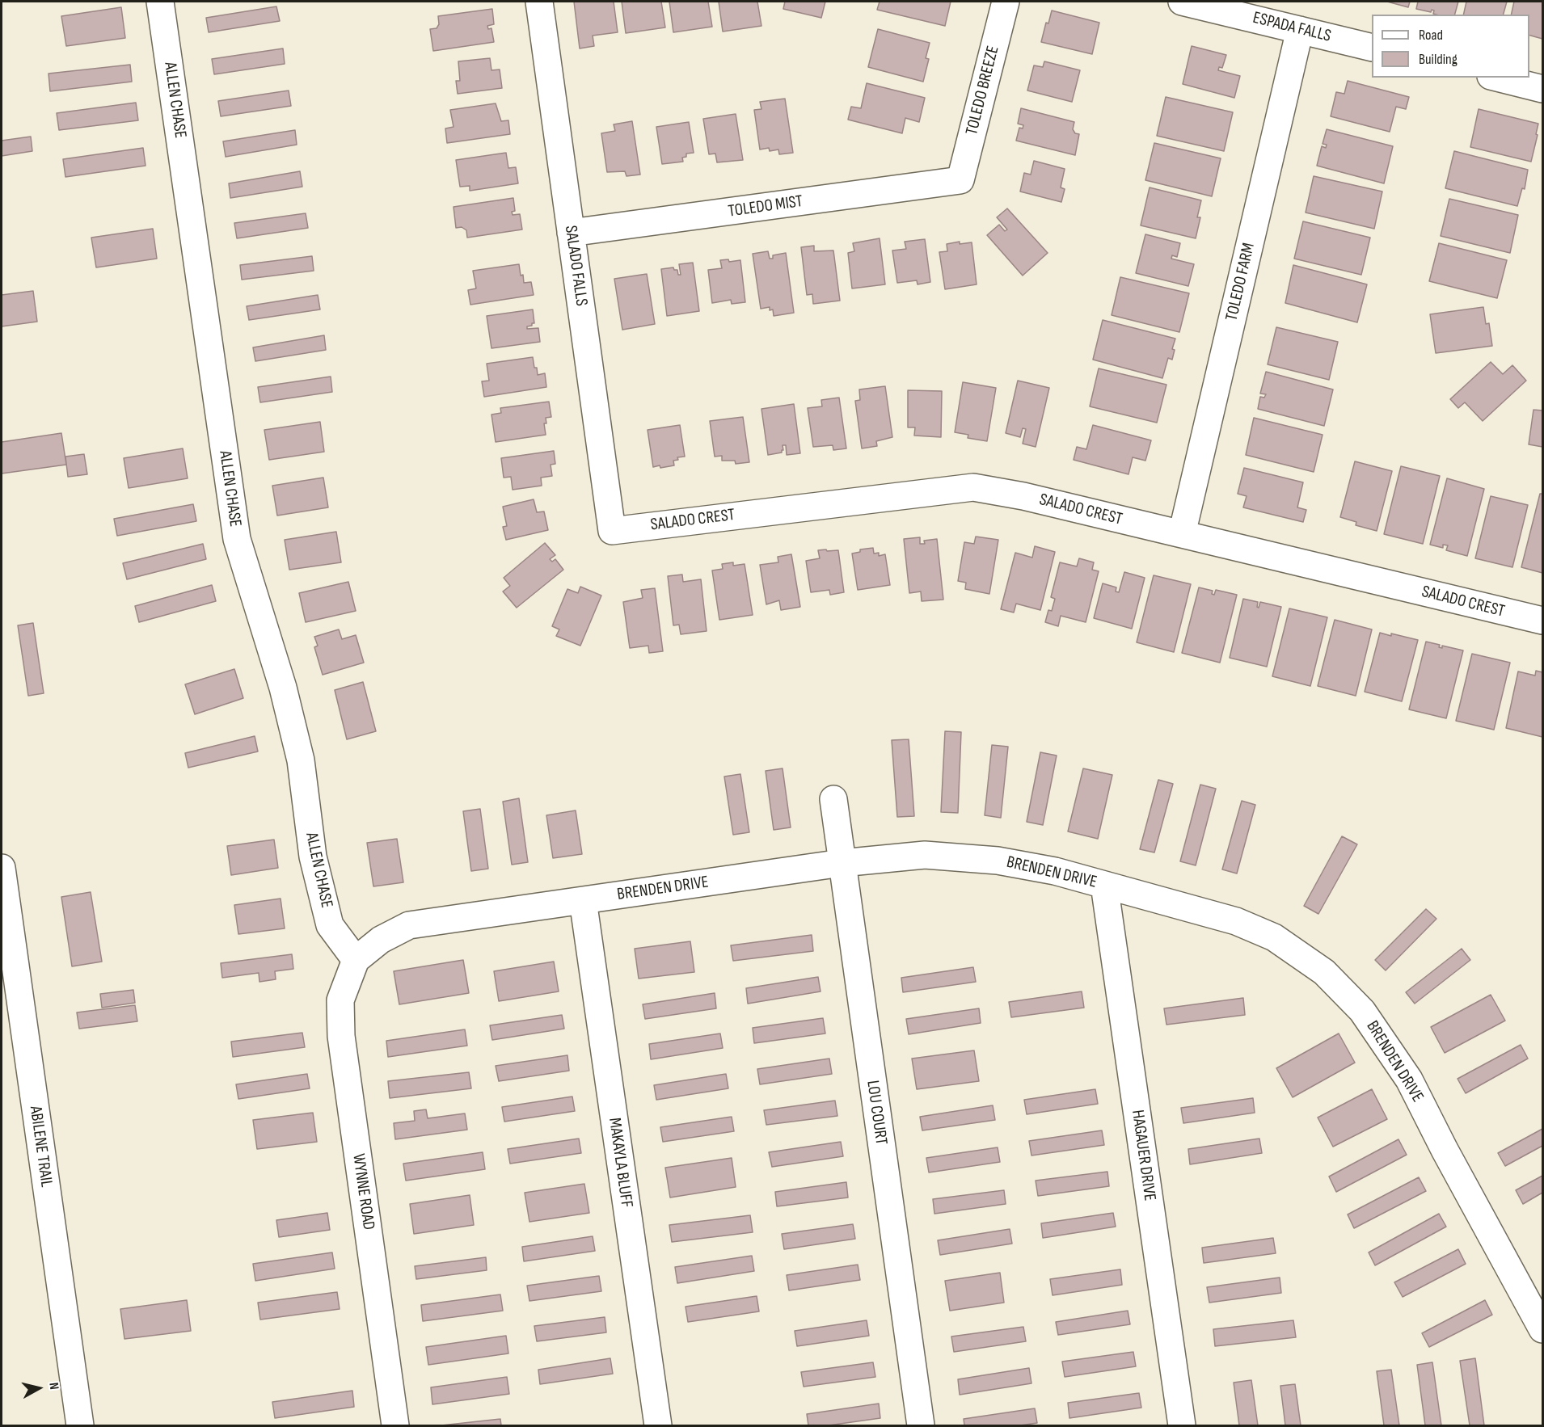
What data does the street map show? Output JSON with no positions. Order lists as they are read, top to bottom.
{
  "streets": {
    "street": [
      "ESPADA FALLS",
      "TOLEDO BREEZE",
      "ALLEN CHASE",
      "TOLEDO MIST",
      "SALADO FALLS",
      "TOLEDO FARM",
      "SALADO CREST",
      "BRENDEN DRIVE",
      "LOU COURT",
      "ABILENE TRAIL",
      "HAGAUER DRIVE",
      "MAKAYLA BLUFF",
      "WYNNE ROAD"
    ]
  },
  "crossings": [
    ["ESPADA FALLS", "TOLEDO FARM"],
    ["TOLEDO BREEZE", "TOLEDO MIST"],
    ["ALLEN CHASE", "BRENDEN DRIVE"],
    ["ALLEN CHASE", "WYNNE ROAD"],
    ["TOLEDO MIST", "SALADO FALLS"],
    ["SALADO FALLS", "SALADO CREST"],
    ["TOLEDO FARM", "SALADO CREST"],
    ["BRENDEN DRIVE", "LOU COURT"],
    ["BRENDEN DRIVE", "HAGAUER DRIVE"],
    ["BRENDEN DRIVE", "MAKAYLA BLUFF"],
    ["BRENDEN DRIVE", "WYNNE ROAD"]
  ],
  "legend": ["Road", "Building"],
  "north": "right"
}
